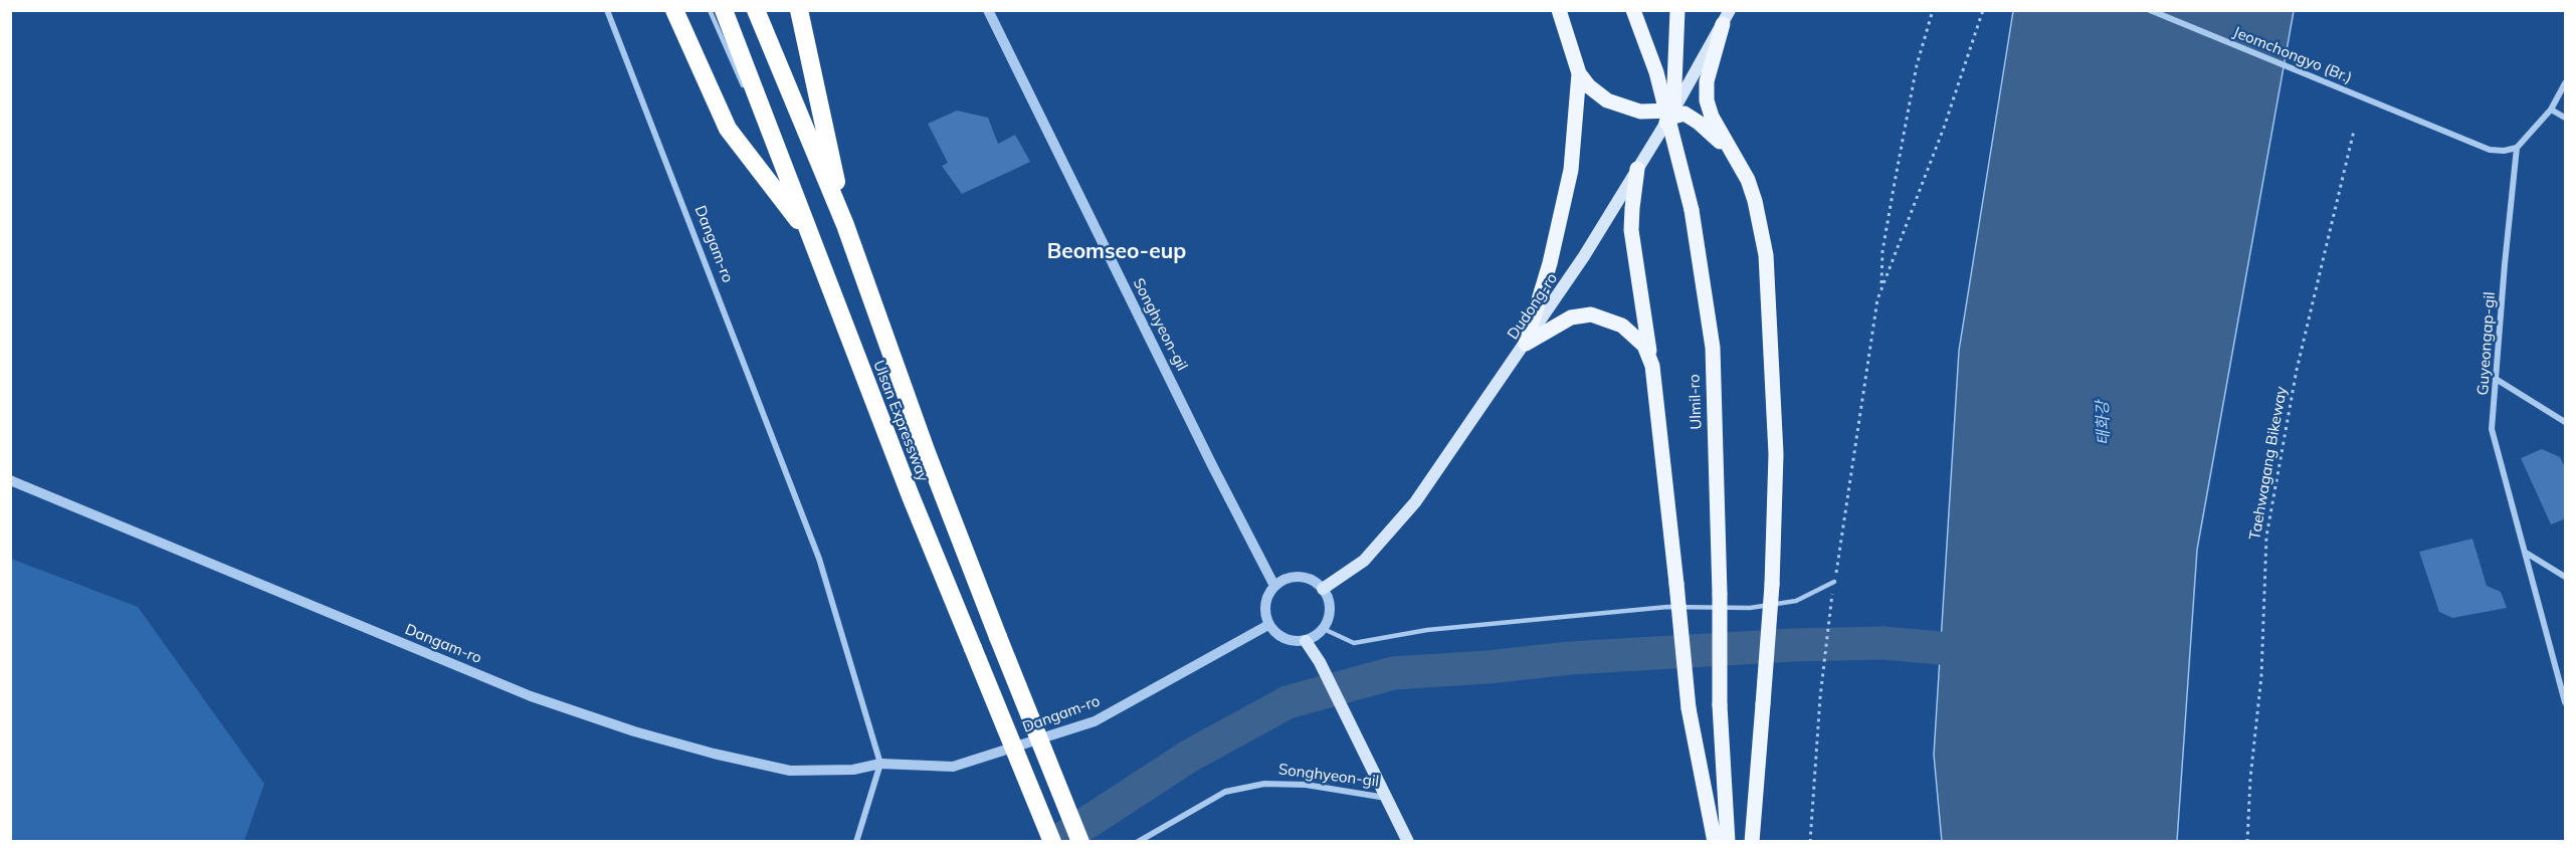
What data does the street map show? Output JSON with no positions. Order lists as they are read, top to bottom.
{
  "streets": {
    "highway": ["Ulsan Expressway"],
    "main road": ["Dudong-ro", "Songhyeon-gil", "Ulmil-ro"],
    "street": ["Jeomchongyo (Br.)", "Dangam-ro", "Guyeongap-gil"],
    "path": ["Taehwagang Bikeway"]
  },
  "crossings": [
    ["Jeomchongyo (Br.)", "Guyeongap-gil"],
    ["Dangam-ro", "Dudong-ro"],
    ["Dangam-ro", "Songhyeon-gil"],
    ["Dudong-ro", "Songhyeon-gil"]
  ],
  "districts": ["Beomseo-eup"],
  "water": ["태화강"]
}
